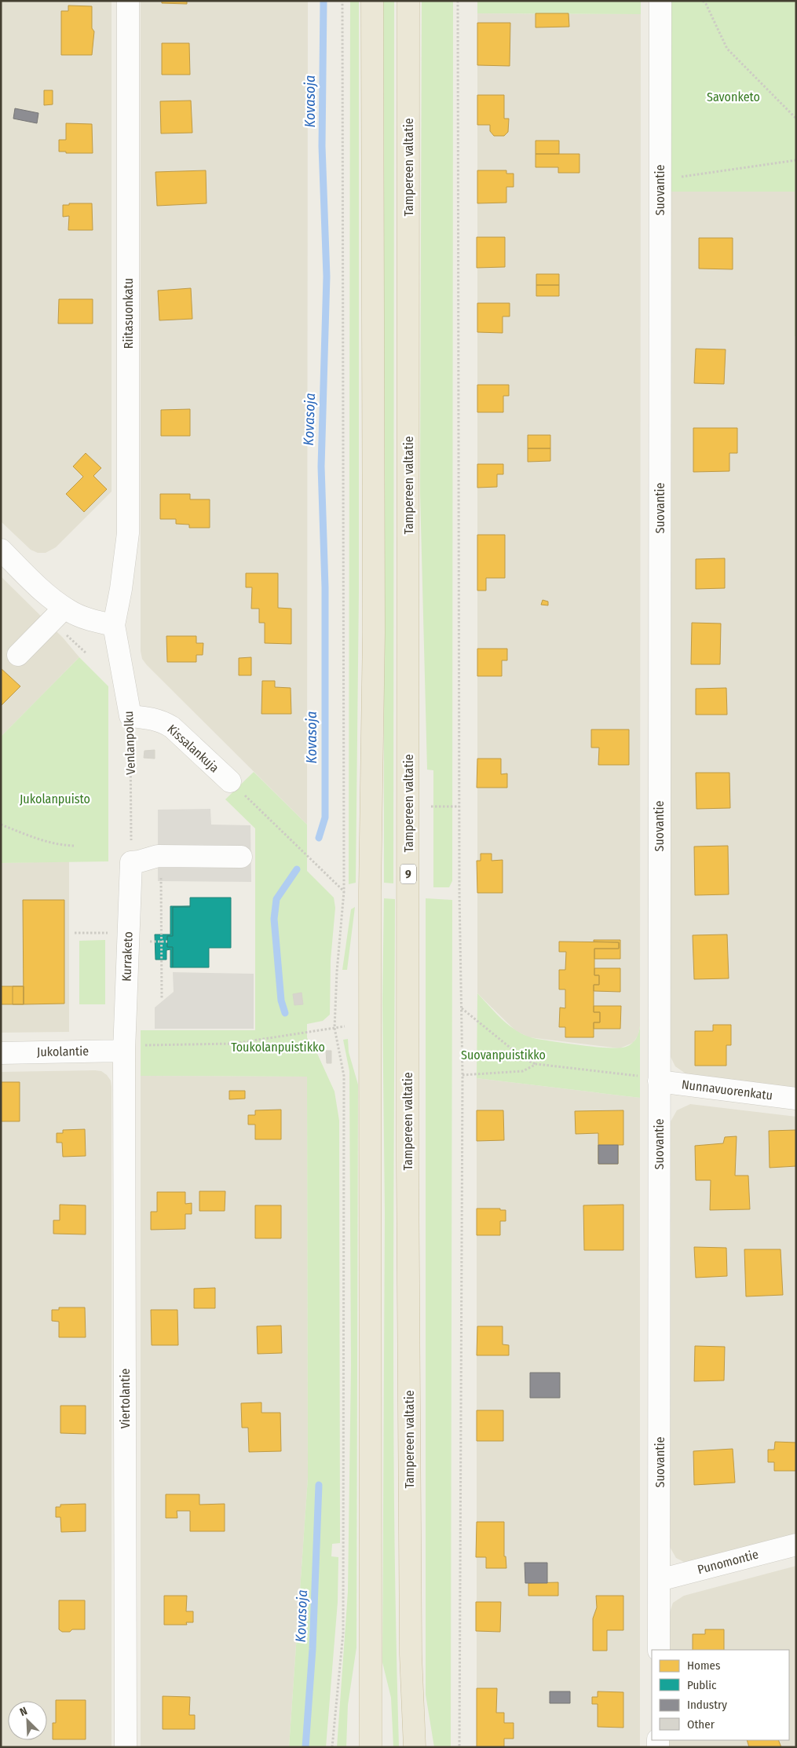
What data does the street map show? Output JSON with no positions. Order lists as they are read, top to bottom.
{
  "streets": {
    "highway": ["Tampereen valtatie", "9"],
    "street": [
      "Suovantie",
      "Riitasuonkatu",
      "Venlanpolku",
      "Kissalankuja",
      "Kurraketo",
      "Jukolantie",
      "Nunnavuorenkatu",
      "Viertolantie",
      "Punomontie"
    ]
  },
  "crossings": [
    ["Suovantie", "Nunnavuorenkatu"],
    ["Suovantie", "Punomontie"],
    ["Riitasuonkatu", "Venlanpolku"],
    ["Venlanpolku", "Kissalankuja"],
    ["Venlanpolku", "Kurraketo"],
    ["Kurraketo", "Jukolantie"],
    ["Kurraketo", "Viertolantie"],
    ["Jukolantie", "Viertolantie"]
  ],
  "water": ["Kovasoja"],
  "parks": [
    "Savonketo",
    "Jukolanpuisto",
    "Toukolanpuistikko",
    "Suovanpuistikko"
  ],
  "legend": [
    "Homes",
    "Public",
    "Industry",
    "Other"
  ],
  "north": "top left"
}
